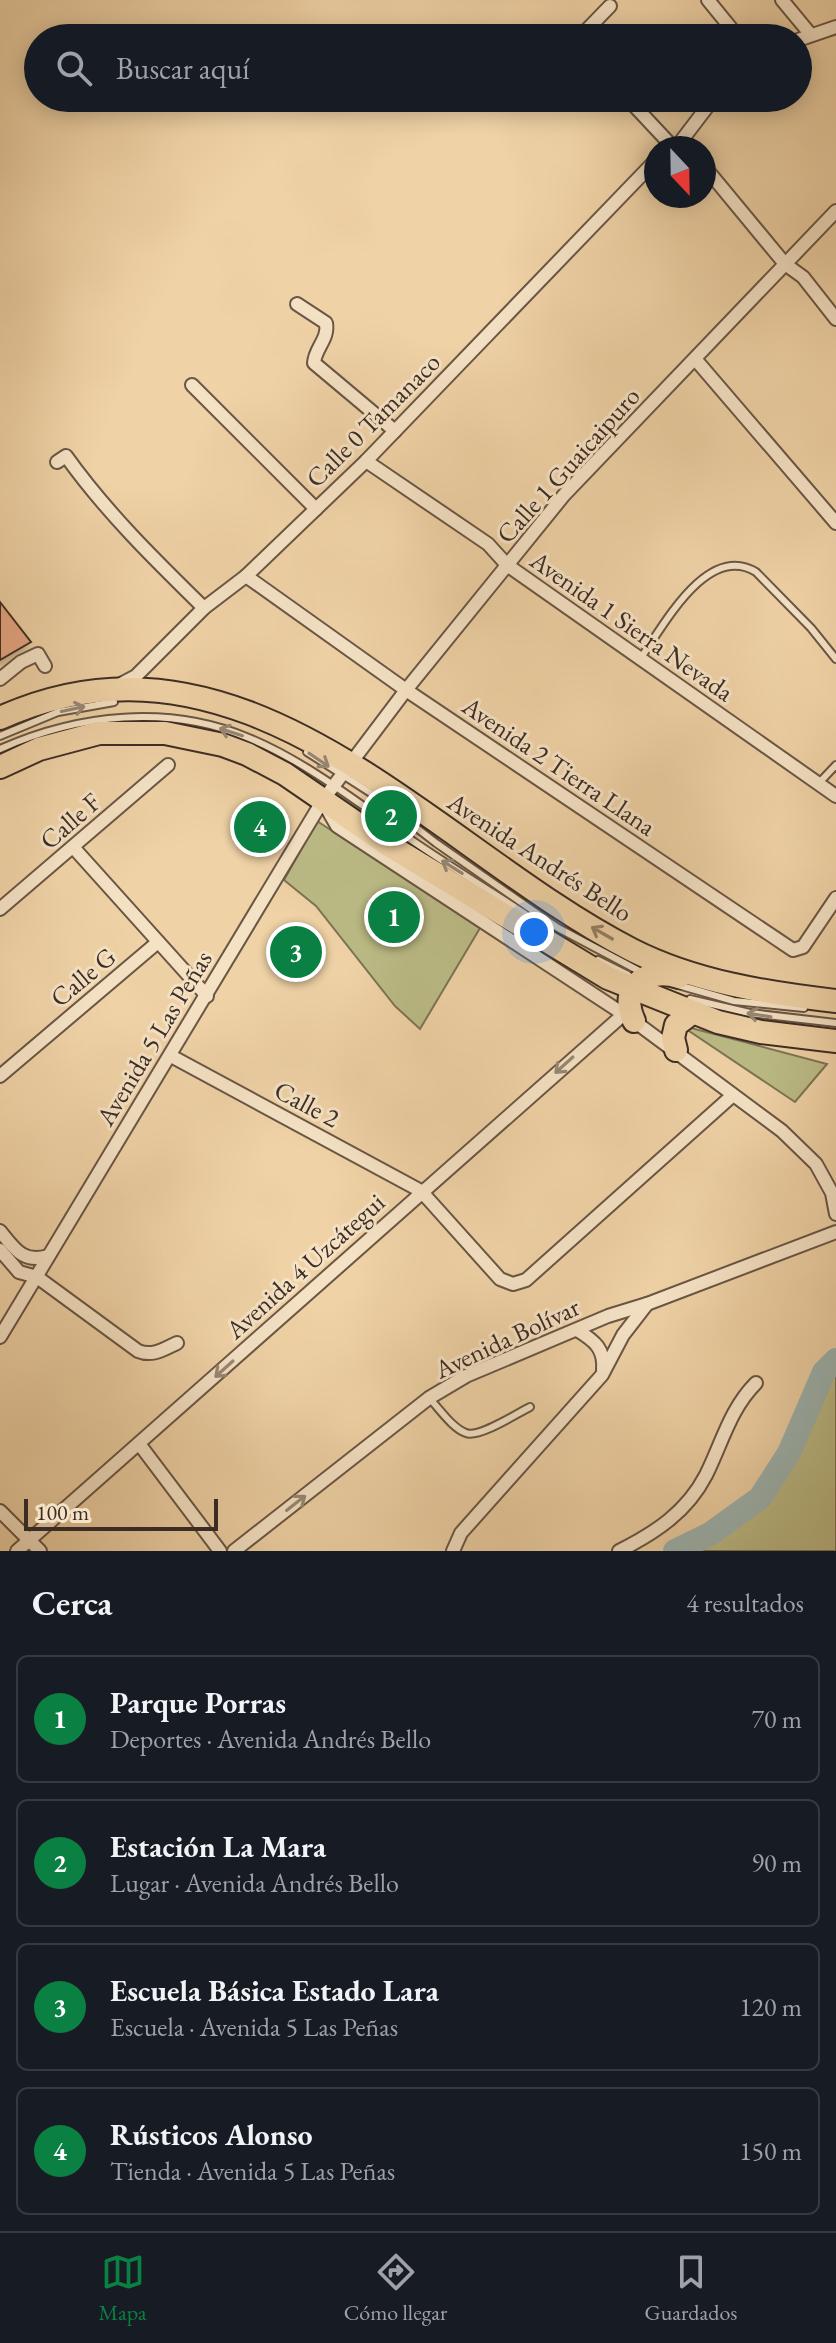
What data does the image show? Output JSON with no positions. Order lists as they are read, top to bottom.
{
  "streets": {
    "highway": ["Avenida Andrés Bello"],
    "street": [
      "Calle 0 Tamanaco",
      "Calle 1 Guaicaipuro",
      "Avenida 1 Sierra Nevada",
      "Avenida 2 Tierra Llana",
      "Calle F",
      "Calle G",
      "Avenida 5 Las Peñas",
      "Calle 2",
      "Avenida 4 Uzcátegui",
      "Avenida Bolívar"
    ]
  },
  "crossings": [
    ["Calle 0 Tamanaco", "Avenida 1 Sierra Nevada"],
    ["Calle 0 Tamanaco", "Avenida 2 Tierra Llana"],
    ["Calle 0 Tamanaco", "Avenida Andrés Bello"],
    ["Calle 1 Guaicaipuro", "Avenida 1 Sierra Nevada"],
    ["Calle 1 Guaicaipuro", "Avenida 2 Tierra Llana"],
    ["Calle 1 Guaicaipuro", "Avenida Andrés Bello"],
    ["Calle 1 Guaicaipuro", "Avenida 5 Las Peñas"],
    ["Avenida Andrés Bello", "Avenida 5 Las Peñas"],
    ["Avenida Andrés Bello", "Avenida 4 Uzcátegui"],
    ["Avenida 5 Las Peñas", "Calle 2"],
    ["Calle 2", "Avenida 4 Uzcátegui"]
  ],
  "one_way": ["Avenida 4 Uzcátegui", "Avenida Bolívar"],
  "scale_bar": "100 m",
  "north": "bottom",
  "page": {
    "search": "Buscar aquí",
    "pins": [
      "2",
      "4",
      "1",
      "3"
    ],
    "scale": "100 m",
    "heading": ["Cerca", "4 resultados"],
    "list": [
      {
        "mark": "1",
        "name": "Parque Porras",
        "note": "Deportes · Avenida Andrés Bello",
        "value": "70 m"
      },
      {
        "mark": "2",
        "name": "Estación La Mara",
        "note": "Lugar · Avenida Andrés Bello",
        "value": "90 m"
      },
      {
        "mark": "3",
        "name": "Escuela Básica Estado Lara",
        "note": "Escuela · Avenida 5 Las Peñas",
        "value": "120 m"
      },
      {
        "mark": "4",
        "name": "Rústicos Alonso",
        "note": "Tienda · Avenida 5 Las Peñas",
        "value": "150 m"
      }
    ],
    "nav": ["Mapa", "Cómo llegar", "Guardados"]
  }
}
